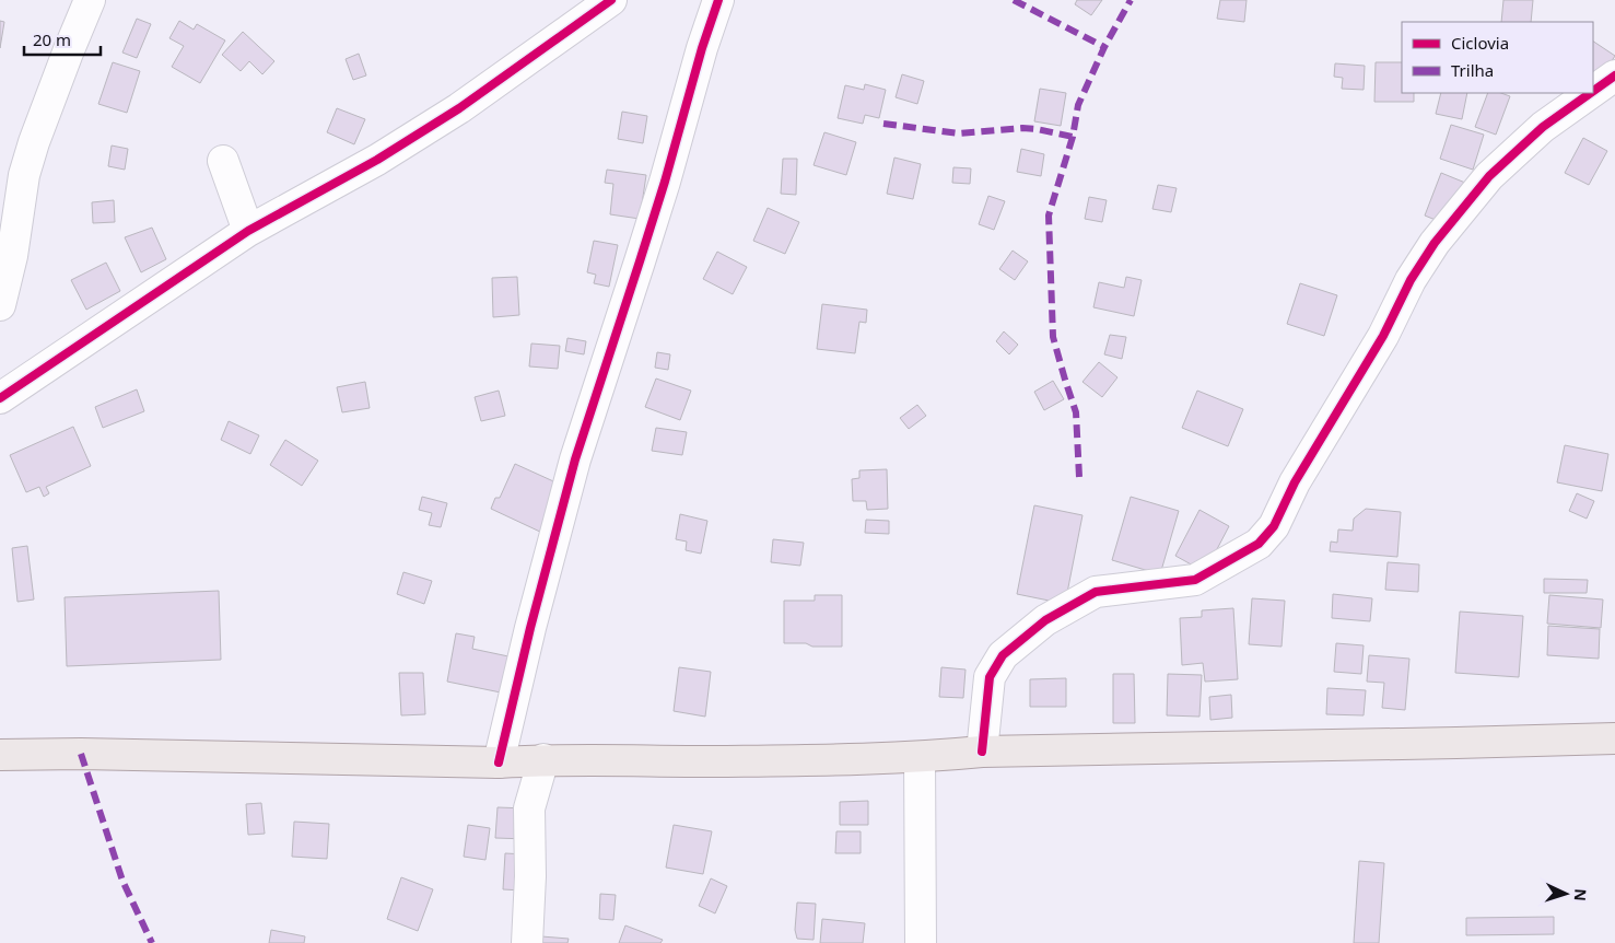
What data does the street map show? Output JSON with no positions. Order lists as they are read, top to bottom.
{
  "legend": ["Ciclovia", "Trilha"],
  "scale_bar": "20 m",
  "north": "right"
}
